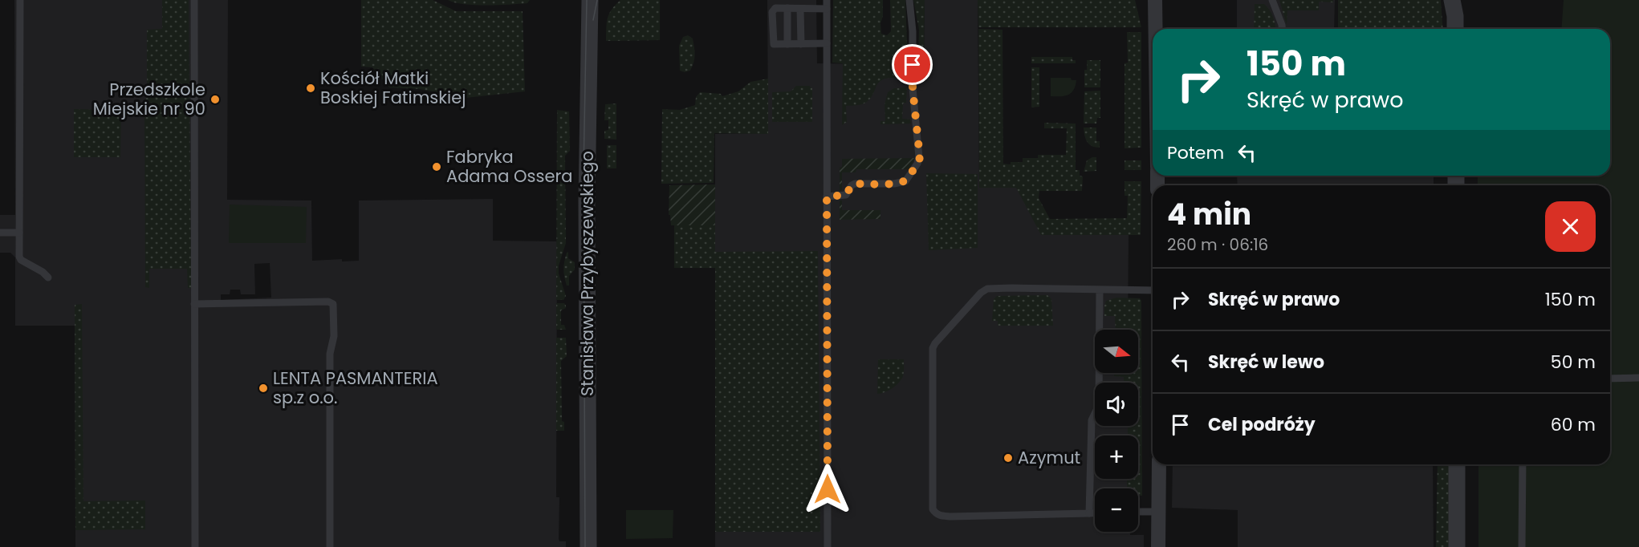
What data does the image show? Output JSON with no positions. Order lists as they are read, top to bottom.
{
  "streets": {
    "street": ["Stanisława Przybyszewskiego"]
  },
  "places": [
    "Kościół Matki Boskiej Fatimskiej",
    "Przedszkole Miejskie nr 90",
    "Fabryka Adama Ossera",
    "LENTA PASMANTERIA sp.z o.o.",
    "Azymut"
  ],
  "north": "right",
  "page": {
    "turn": ["150 m", "Skręć w prawo"],
    "then": "Potem",
    "heading": ["4 min", "260 m · 06:16"],
    "list": [
      {
        "name": "Skręć w prawo",
        "value": "150 m"
      },
      {
        "name": "Skręć w lewo",
        "value": "50 m"
      },
      {
        "name": "Cel podróży",
        "value": "60 m"
      }
    ],
    "map_buttons": ["+", "−"]
  }
}
